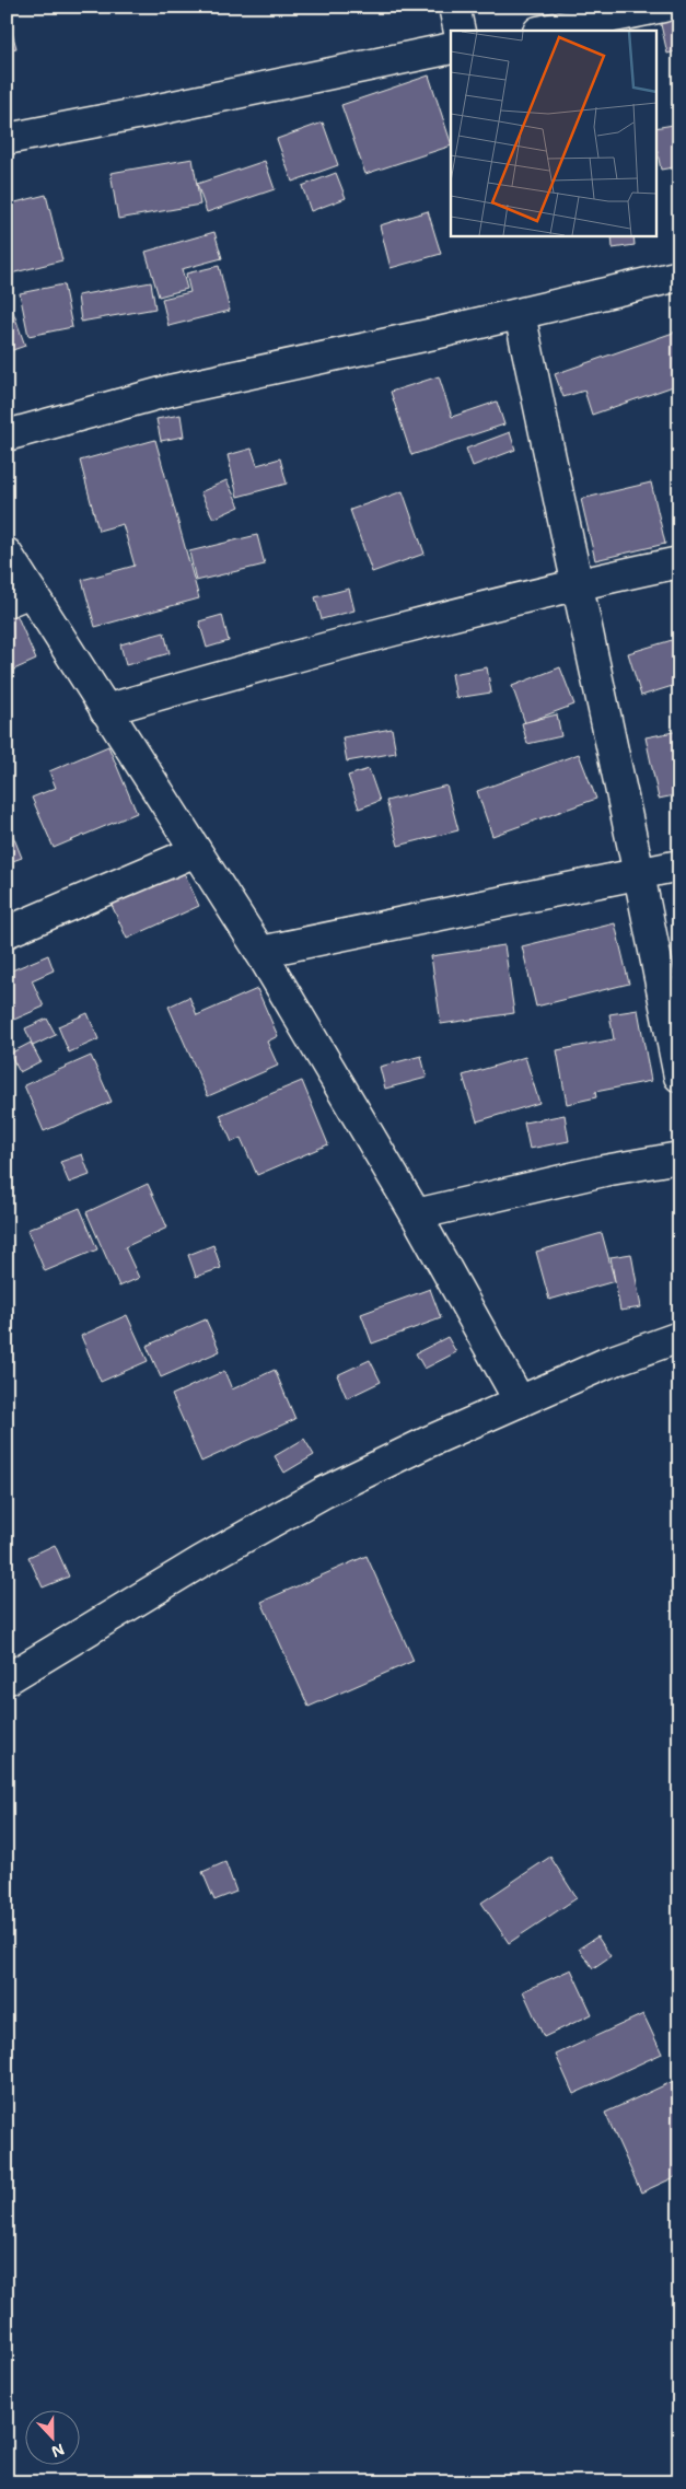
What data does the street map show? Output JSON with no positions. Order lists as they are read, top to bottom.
{
  "north": "bottom"
}
